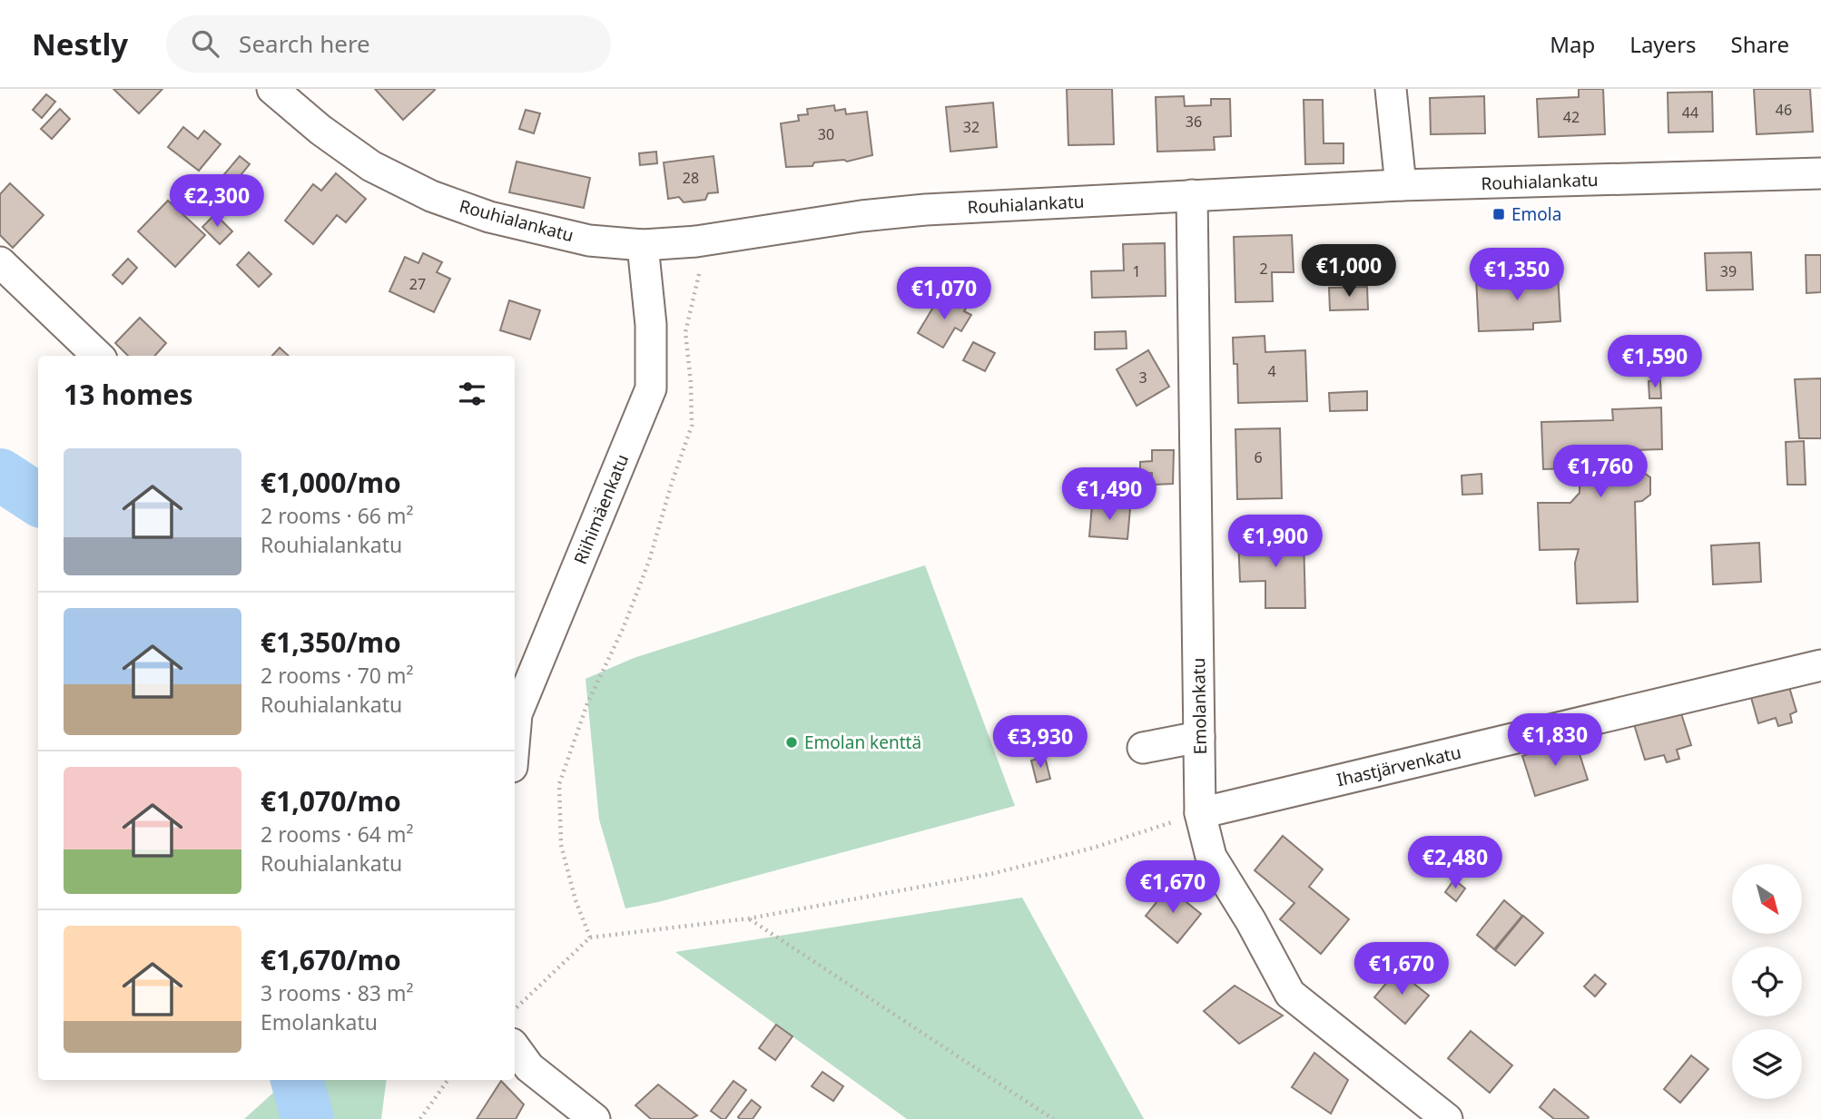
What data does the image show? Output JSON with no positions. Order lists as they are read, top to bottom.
{
  "streets": {
    "street": [
      "Rouhialankatu",
      "Riihimäenkatu",
      "Emolankatu",
      "Ihastjärvenkatu"
    ]
  },
  "crossings": [
    ["Rouhialankatu", "Riihimäenkatu"],
    ["Rouhialankatu", "Emolankatu"],
    ["Emolankatu", "Ihastjärvenkatu"]
  ],
  "places": {
    "transit": ["Emola"],
    "other": ["Emolan kenttä"]
  },
  "house_numbers": [
    "46",
    "44",
    "42",
    "36",
    "32",
    "30",
    "28",
    "2",
    "1",
    "39",
    "27",
    "4",
    "3",
    "6"
  ],
  "north": "bottom right",
  "page": {
    "header": "Nestly",
    "search": "Search here",
    "nav": ["Map", "Layers", "Share"],
    "price": [
      "€2,300",
      "€1,000",
      "€1,350",
      "€1,070",
      "€1,590",
      "€1,760",
      "€1,490",
      "€1,900",
      "€1,830",
      "€3,930",
      "€2,480",
      "€1,670",
      "€1,670"
    ],
    "heading": "13 homes",
    "list": [
      {
        "name": "€1,000/mo",
        "note": "2 rooms · 66 m² · Rouhialankatu"
      },
      {
        "name": "€1,350/mo",
        "note": "2 rooms · 70 m² · Rouhialankatu"
      },
      {
        "name": "€1,070/mo",
        "note": "2 rooms · 64 m² · Rouhialankatu"
      },
      {
        "name": "€1,670/mo",
        "note": "3 rooms · 83 m² · Emolankatu"
      }
    ]
  }
}
